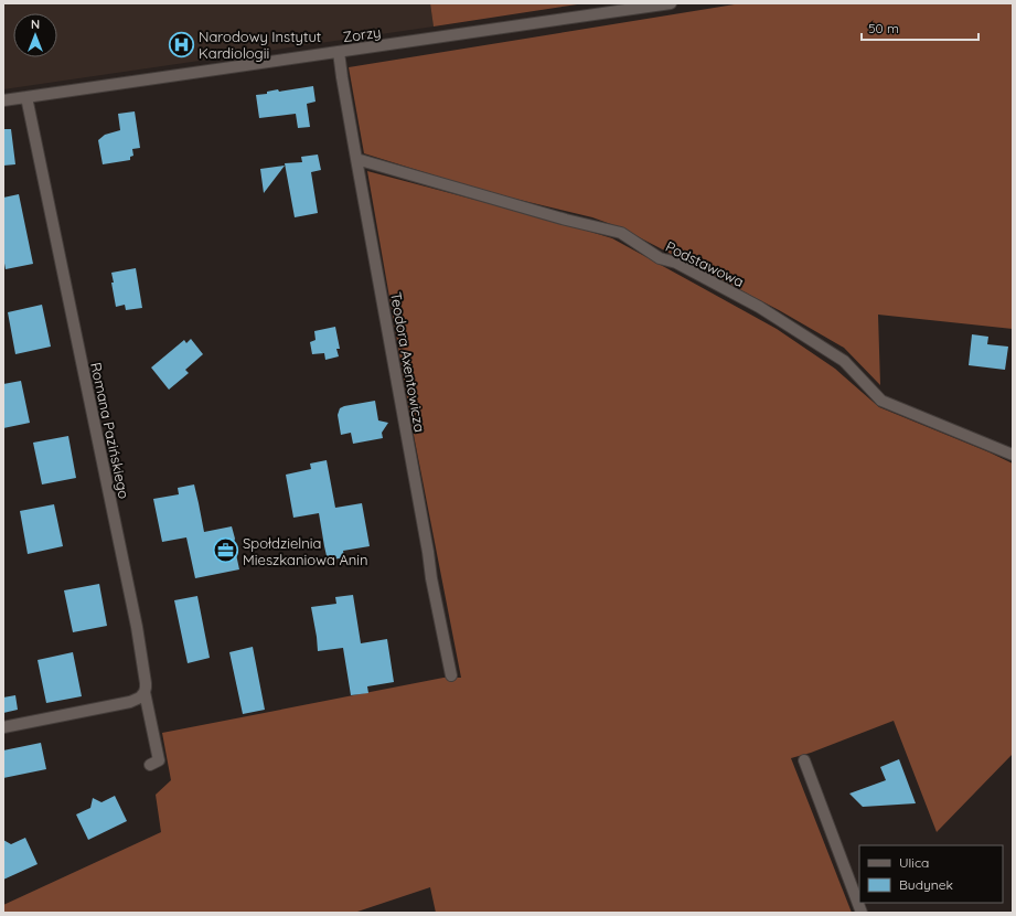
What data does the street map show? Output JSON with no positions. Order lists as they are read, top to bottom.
{
  "streets": {
    "street": [
      "Zorzy",
      "Podstawowa",
      "Teodora Axentowicza",
      "Romana Pazińskiego"
    ]
  },
  "crossings": [
    ["Zorzy", "Teodora Axentowicza"],
    ["Zorzy", "Romana Pazińskiego"],
    ["Podstawowa", "Teodora Axentowicza"]
  ],
  "places": {
    "hospital": ["Narodowy Instytut Kardiologii"],
    "office": ["Społdzielnia Mieszkaniowa Anin"]
  },
  "legend": ["Ulica", "Budynek"],
  "scale_bar": "50 m",
  "north": "top"
}
